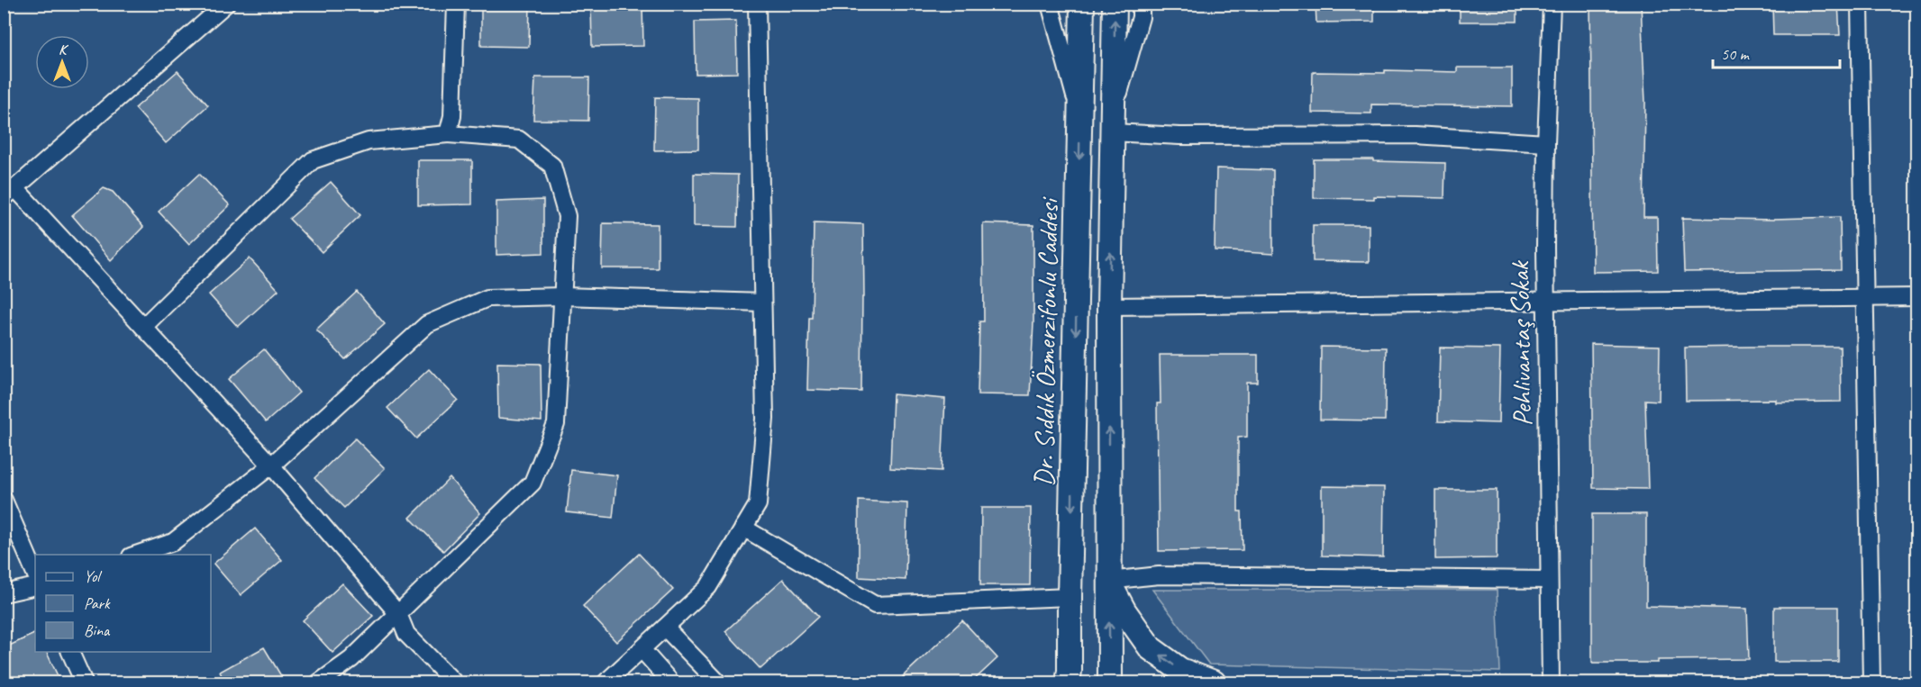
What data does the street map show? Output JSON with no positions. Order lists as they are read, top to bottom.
{
  "streets": {
    "main road": ["Dr. Sıddık Özmerzifonlu Caddesi"],
    "street": ["Pehlivantaş Sokak"]
  },
  "legend": ["Yol", "Park", "Bina"],
  "scale_bar": "50 m",
  "north": "top"
}
